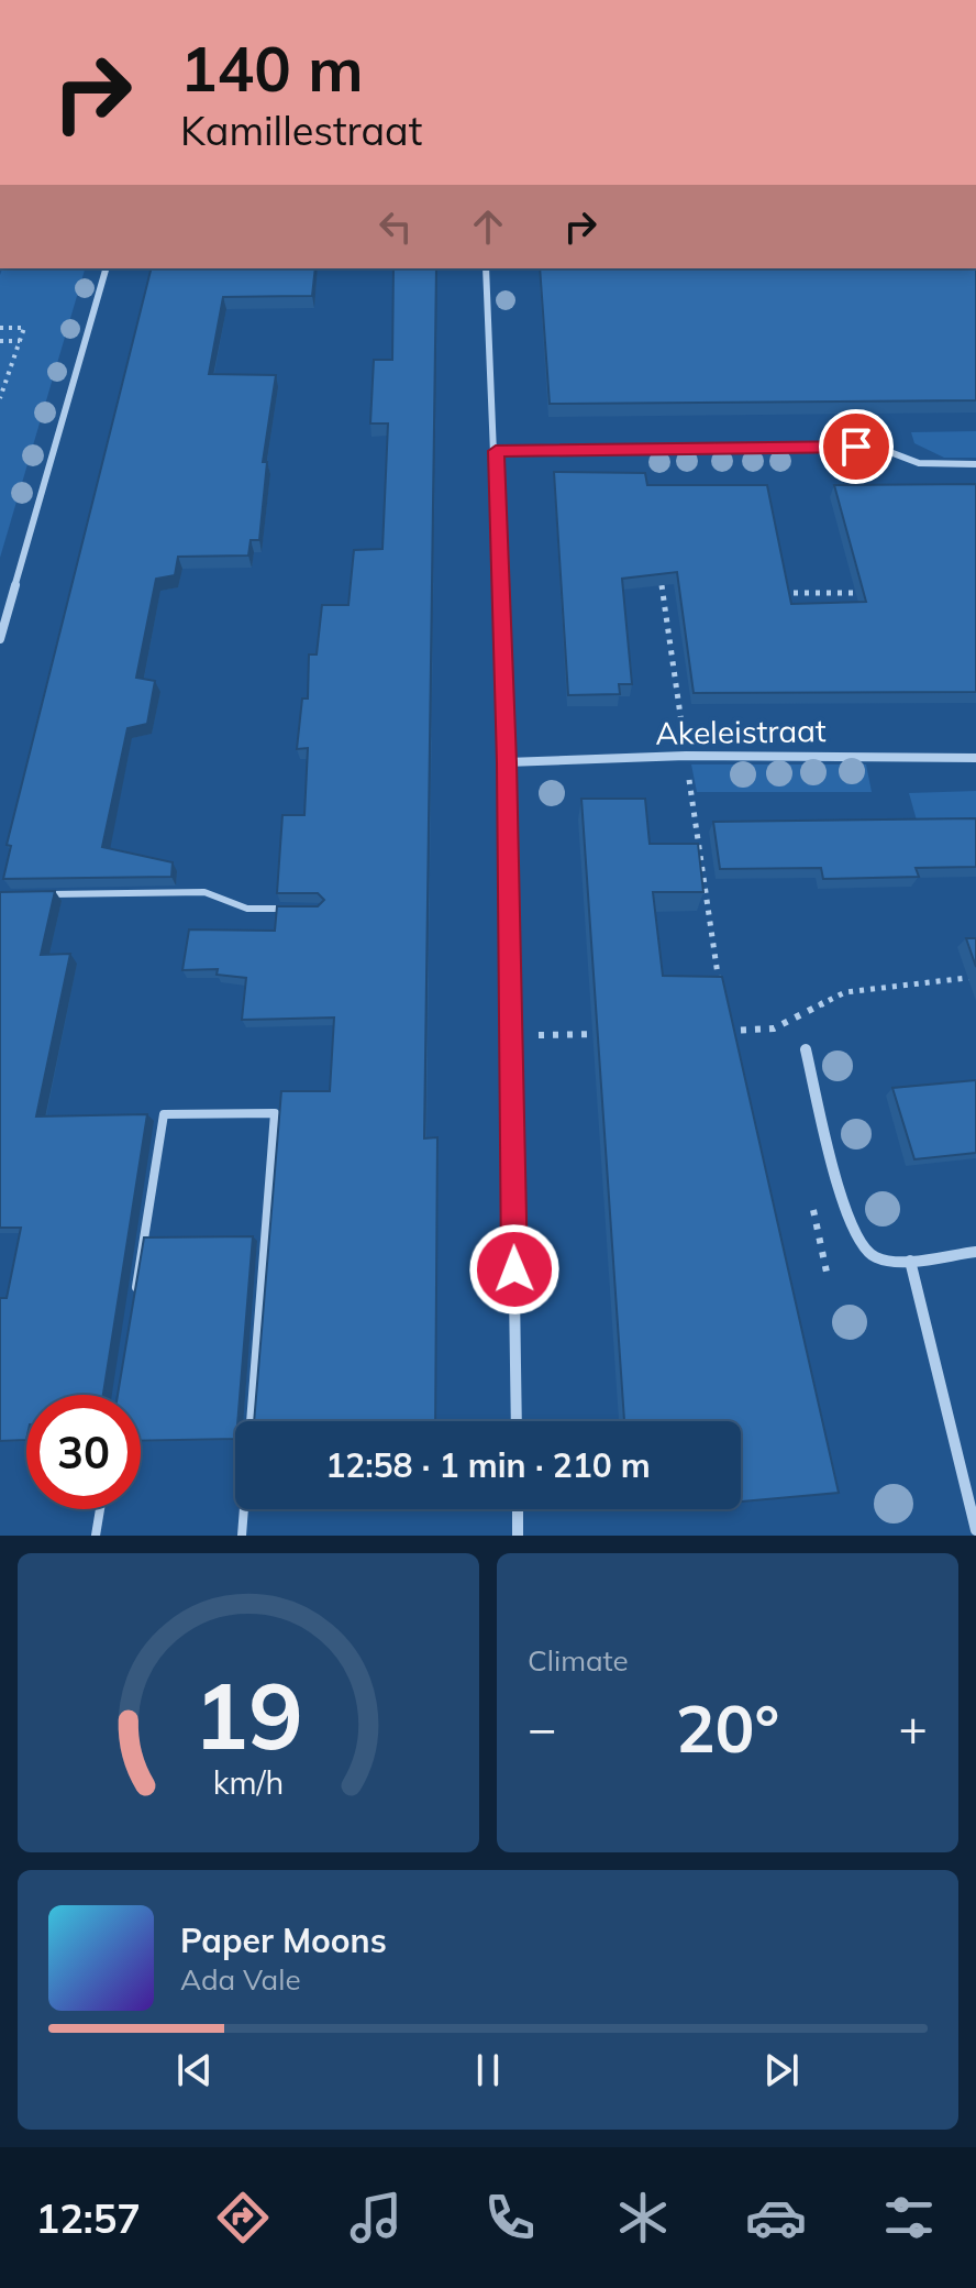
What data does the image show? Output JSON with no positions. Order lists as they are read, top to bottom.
{
  "streets": {
    "street": ["Akeleistraat"]
  },
  "page": {
    "turn": ["140 m", "Kamillestraat"],
    "limit": "30",
    "trip": "12:58 · 1 min · 210 m",
    "tile": "Climate",
    "heat": ["−", "20°", "+"],
    "song": ["Paper Moons", "Ada Vale"],
    "tabs": "12:57",
    "gauge": ["19", "km/h"]
  }
}
